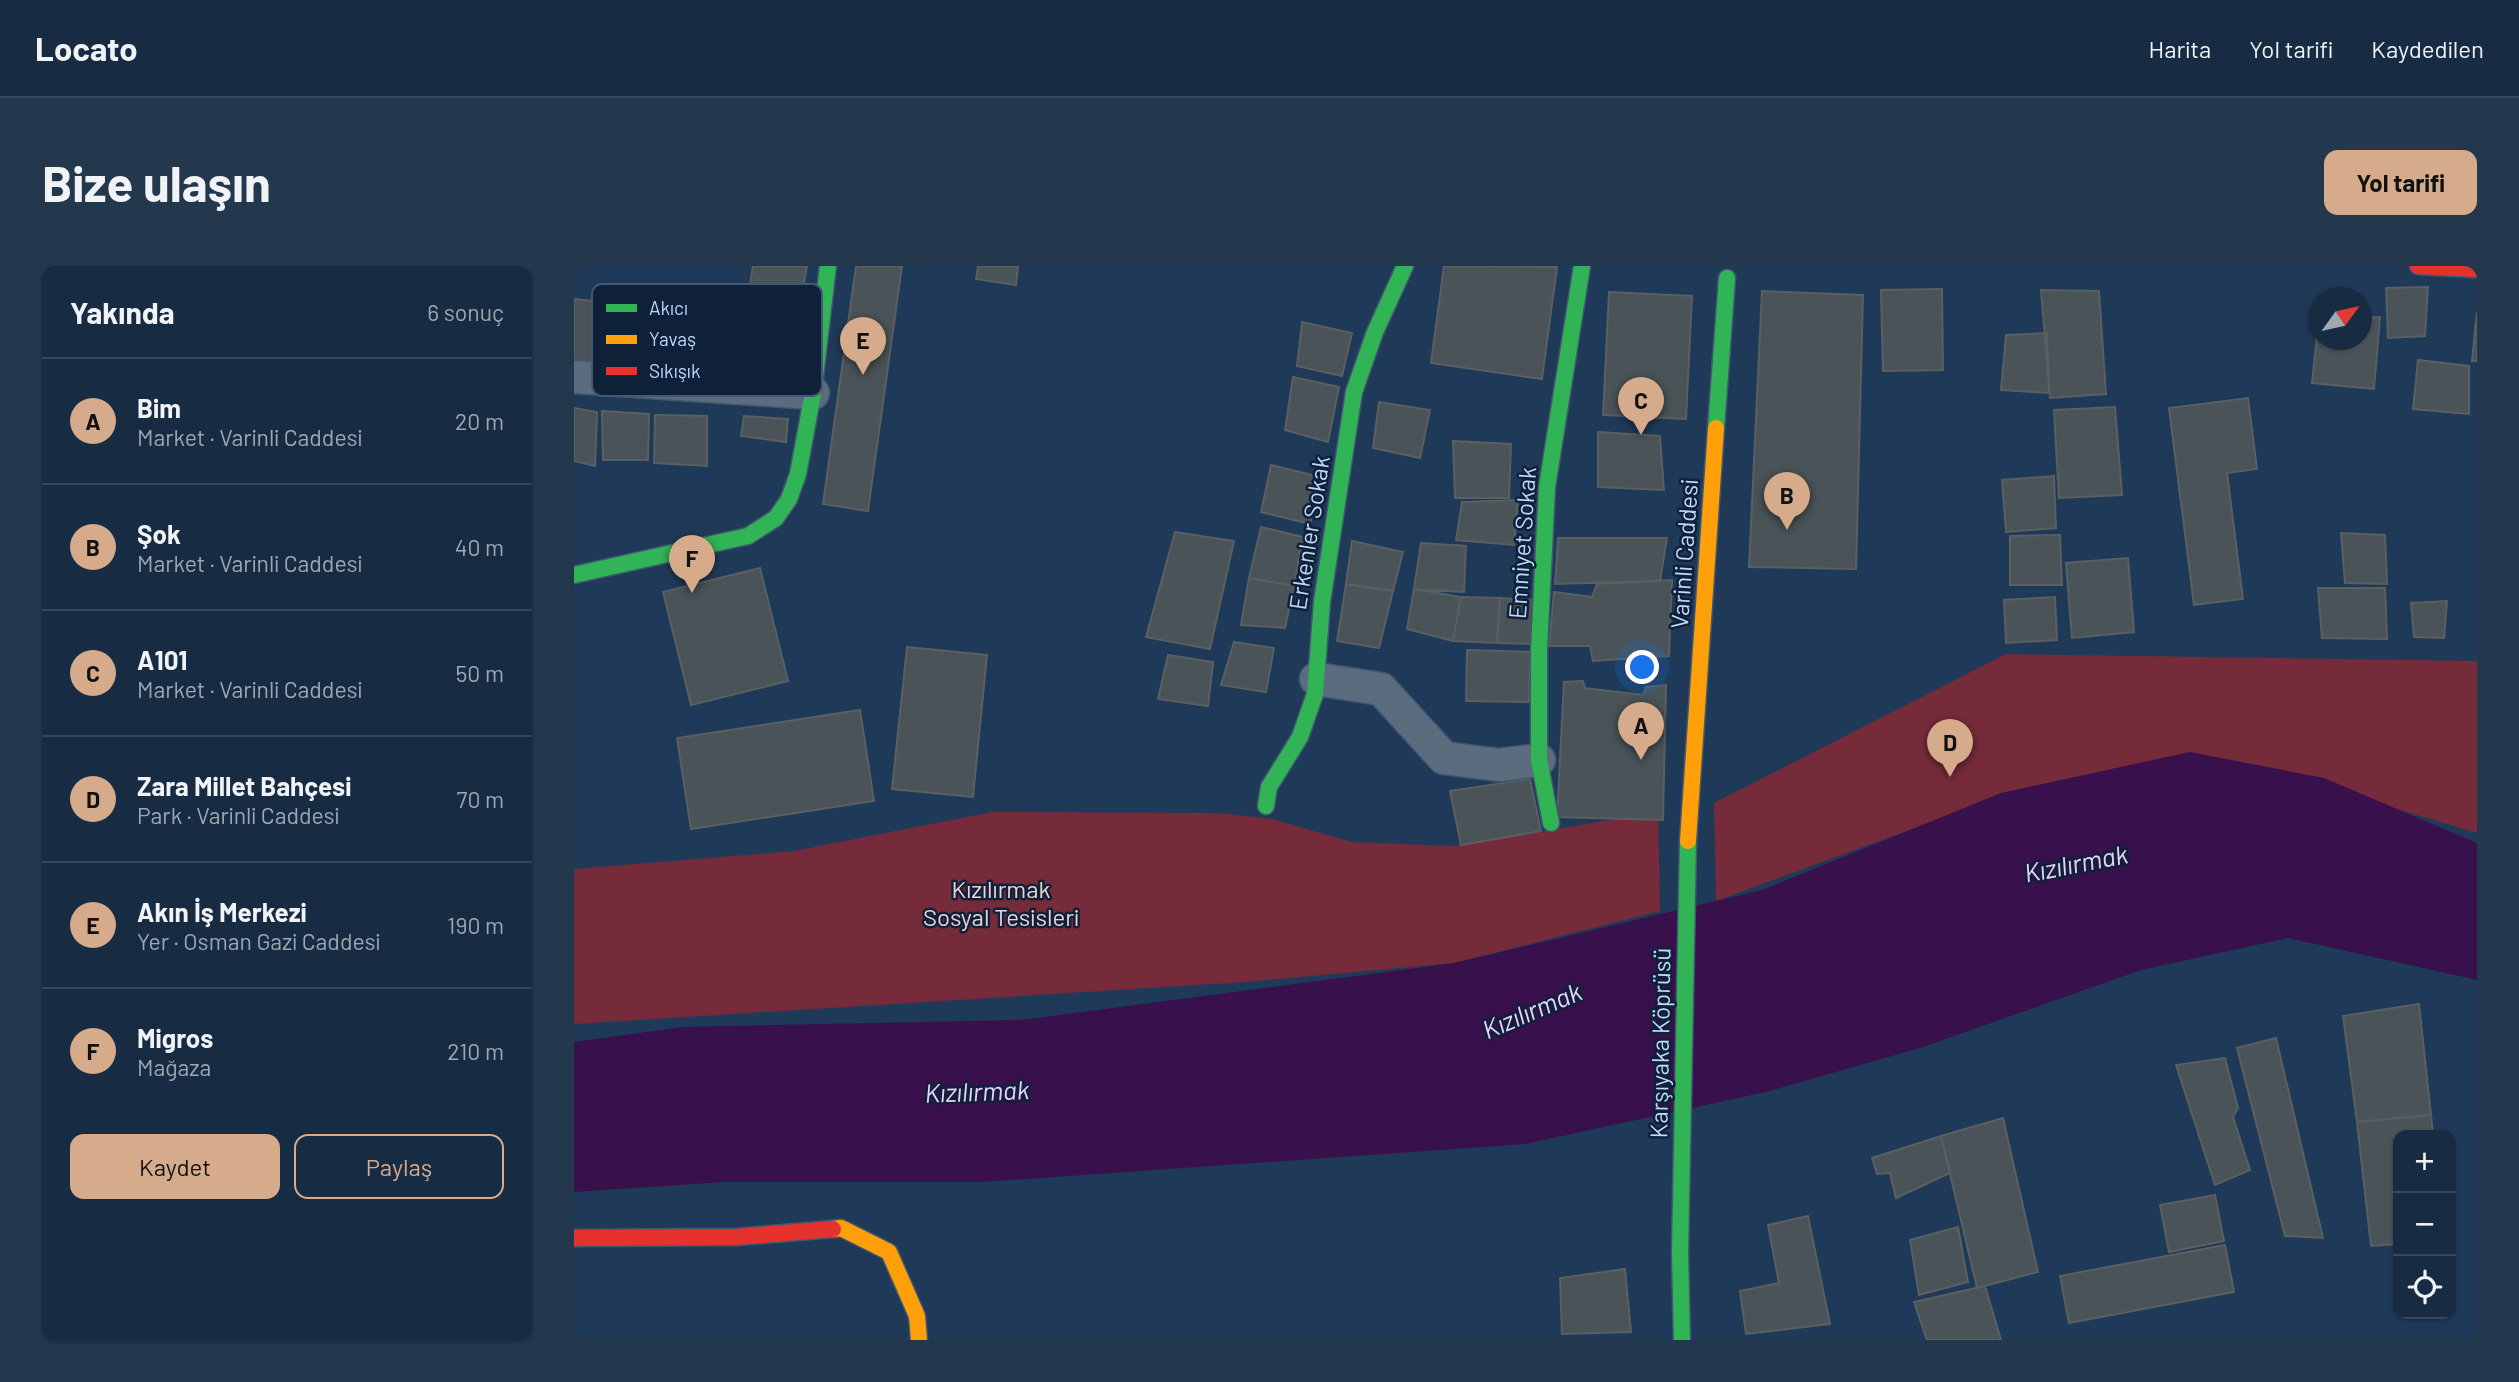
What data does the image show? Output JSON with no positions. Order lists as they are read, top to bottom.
{
  "streets": {
    "street": [
      "Erkenler Sokak",
      "Emniyet Sokak",
      "Varinli Caddesi",
      "Karşıyaka Köprüsü"
    ]
  },
  "crossings": [
    ["Varinli Caddesi", "Karşıyaka Köprüsü"]
  ],
  "water": ["Kızılırmak"],
  "parks": ["Kızılırmak Sosyal Tesisleri"],
  "legend": ["Akıcı", "Yavaş", "Sıkışık"],
  "north": "top right",
  "page": {
    "header": "Locato",
    "nav": ["Harita", "Yol tarifi", "Kaydedilen"],
    "buttons": [
      "Yol tarifi",
      ["Kaydet", "Paylaş"]
    ],
    "title": "Bize ulaşın",
    "heading": ["Yakında", "6 sonuç"],
    "pins": [
      "E",
      "C",
      "B",
      "F",
      "A",
      "D"
    ],
    "list": [
      {
        "mark": "A",
        "name": "Bim",
        "note": "Market · Varinli Caddesi",
        "value": "20 m"
      },
      {
        "mark": "B",
        "name": "Şok",
        "note": "Market · Varinli Caddesi",
        "value": "40 m"
      },
      {
        "mark": "C",
        "name": "A101",
        "note": "Market · Varinli Caddesi",
        "value": "50 m"
      },
      {
        "mark": "D",
        "name": "Zara Millet Bahçesi",
        "note": "Park · Varinli Caddesi",
        "value": "70 m"
      },
      {
        "mark": "E",
        "name": "Akın İş Merkezi",
        "note": "Yer · Osman Gazi Caddesi",
        "value": "190 m"
      },
      {
        "mark": "F",
        "name": "Migros",
        "note": "Mağaza",
        "value": "210 m"
      }
    ],
    "map_buttons": ["+", "−"]
  }
}
